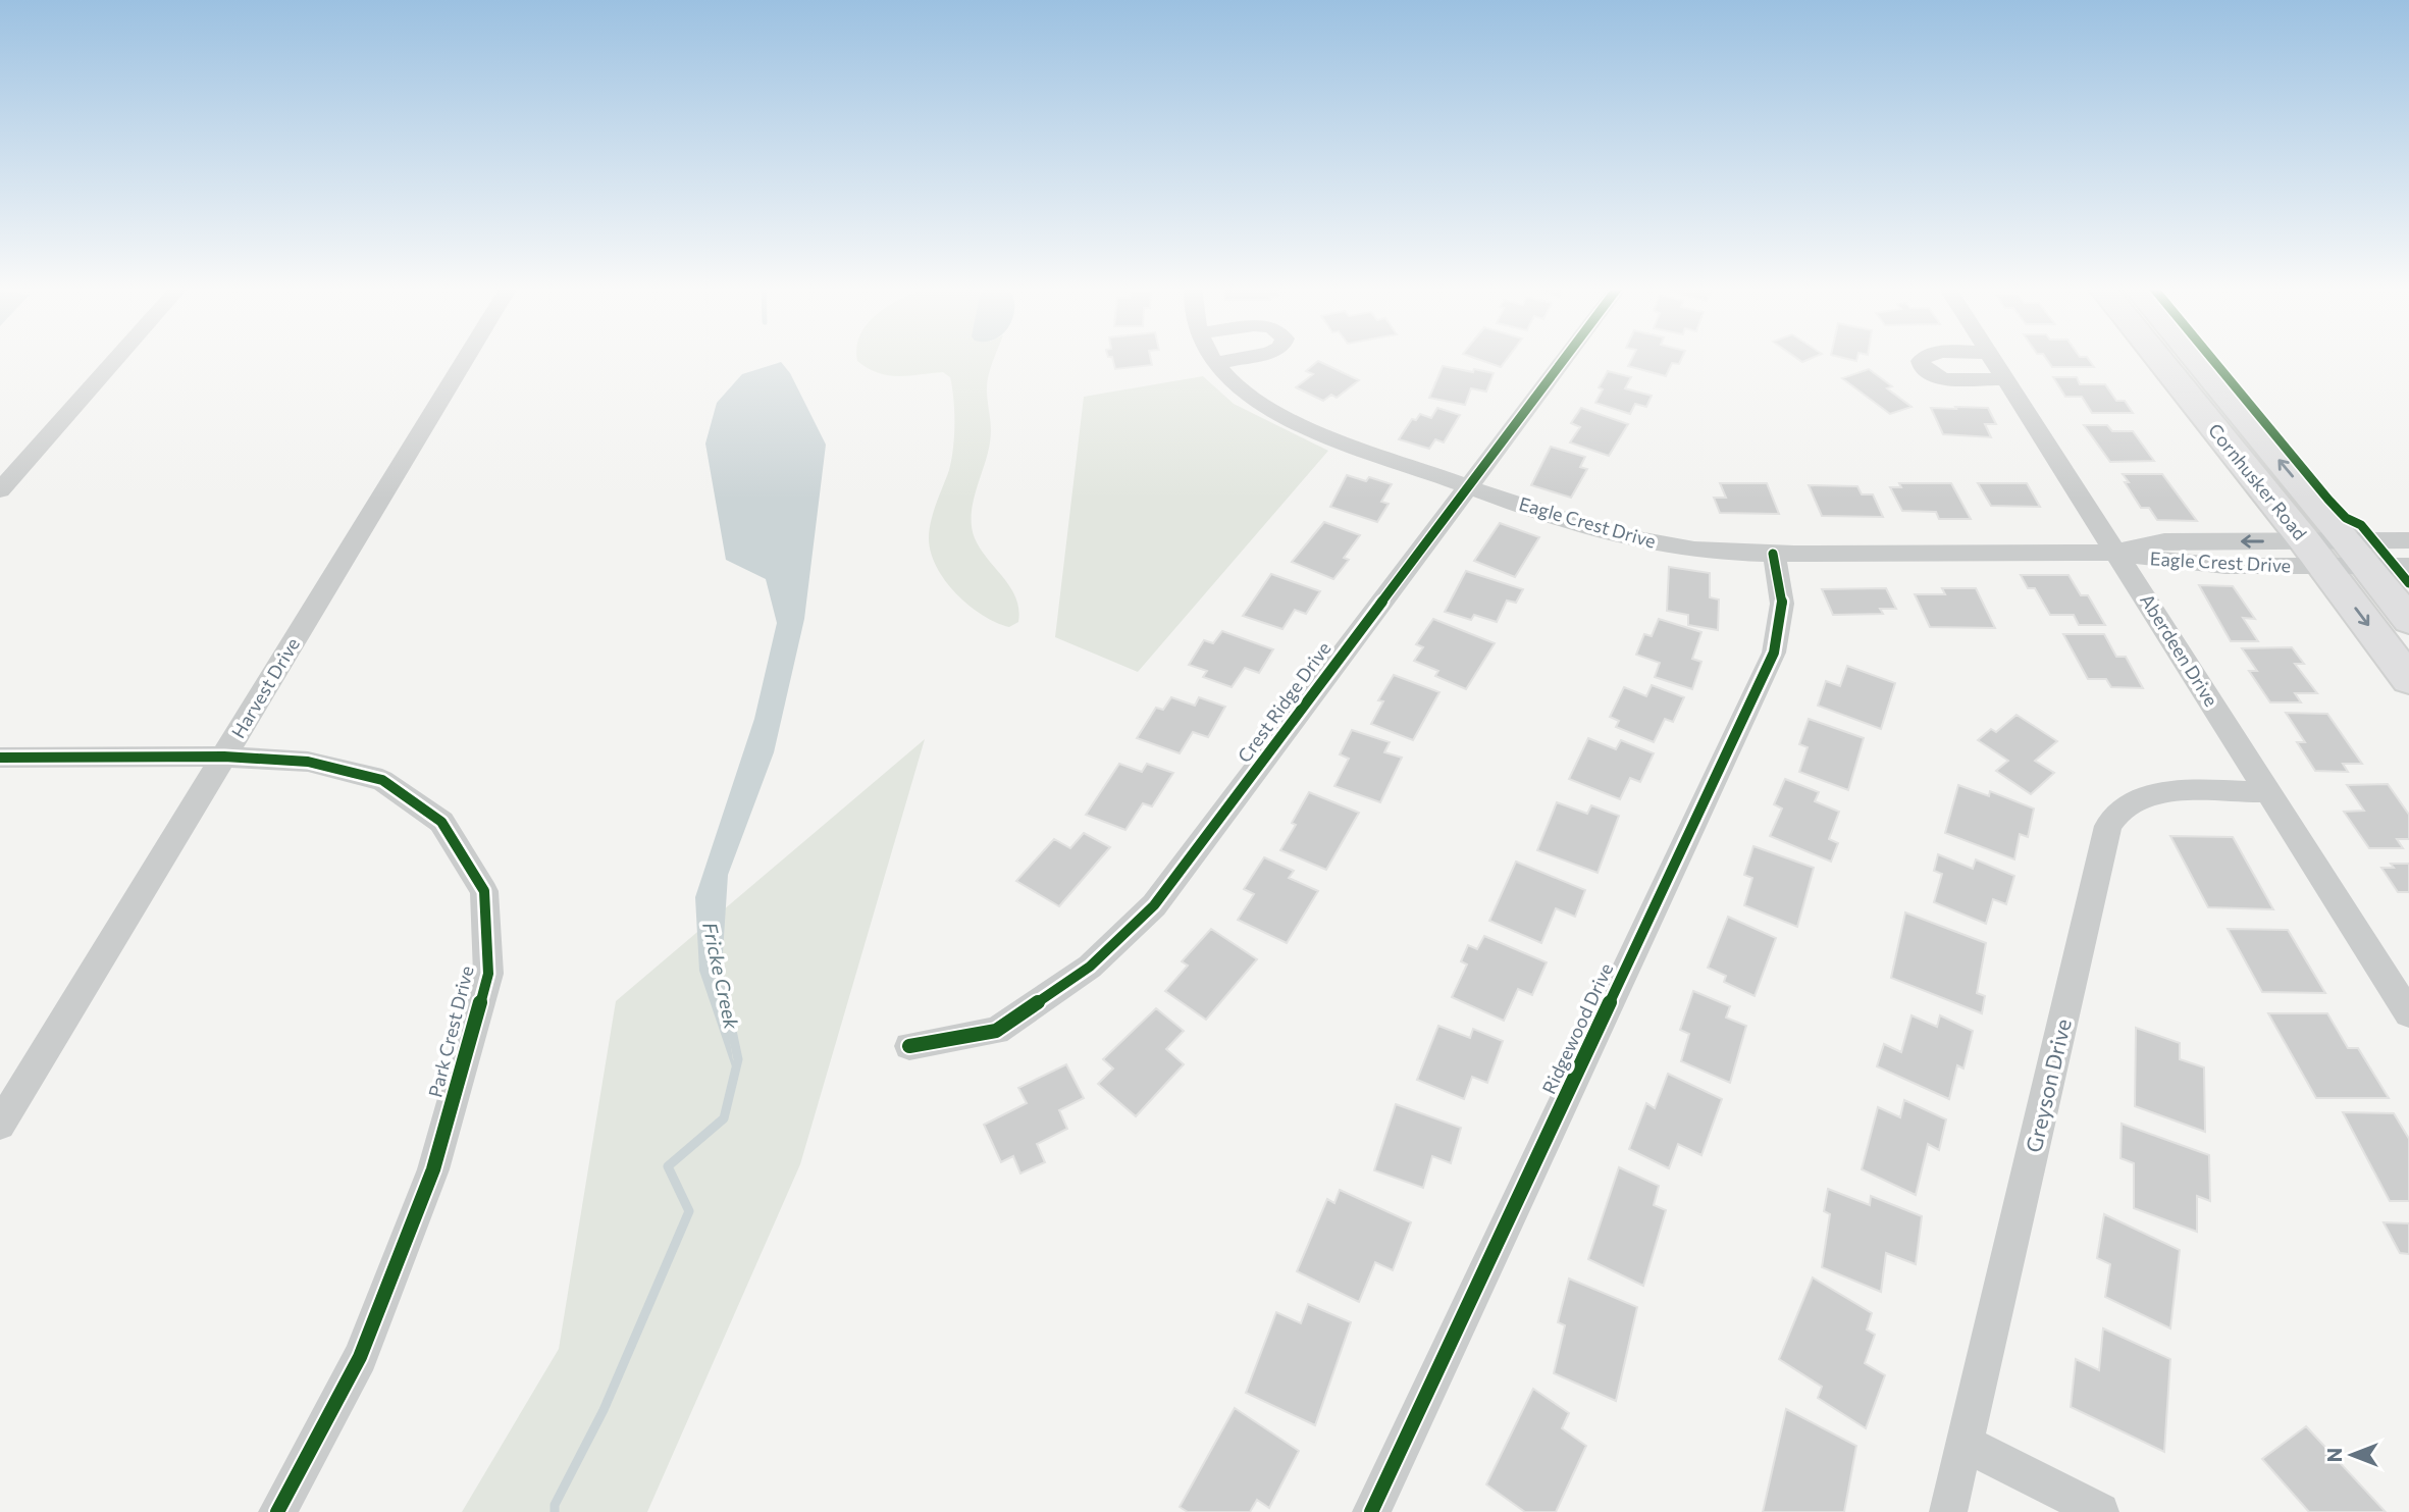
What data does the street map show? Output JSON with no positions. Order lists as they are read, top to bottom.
{
  "streets": {
    "main road": ["Cornhusker Road"],
    "street": [
      "Eagle Crest Drive",
      "Aberdeen Drive",
      "Harvest Drive",
      "Crest Ridge Drive",
      "Ridgewood Drive",
      "Park Crest Drive",
      "Greyson Drive"
    ]
  },
  "crossings": [
    ["Cornhusker Road", "Eagle Crest Drive"],
    ["Eagle Crest Drive", "Aberdeen Drive"],
    ["Eagle Crest Drive", "Crest Ridge Drive"],
    ["Eagle Crest Drive", "Ridgewood Drive"],
    ["Aberdeen Drive", "Greyson Drive"],
    ["Harvest Drive", "Park Crest Drive"]
  ],
  "water": ["Fricke Creek"],
  "north": "left"
}
